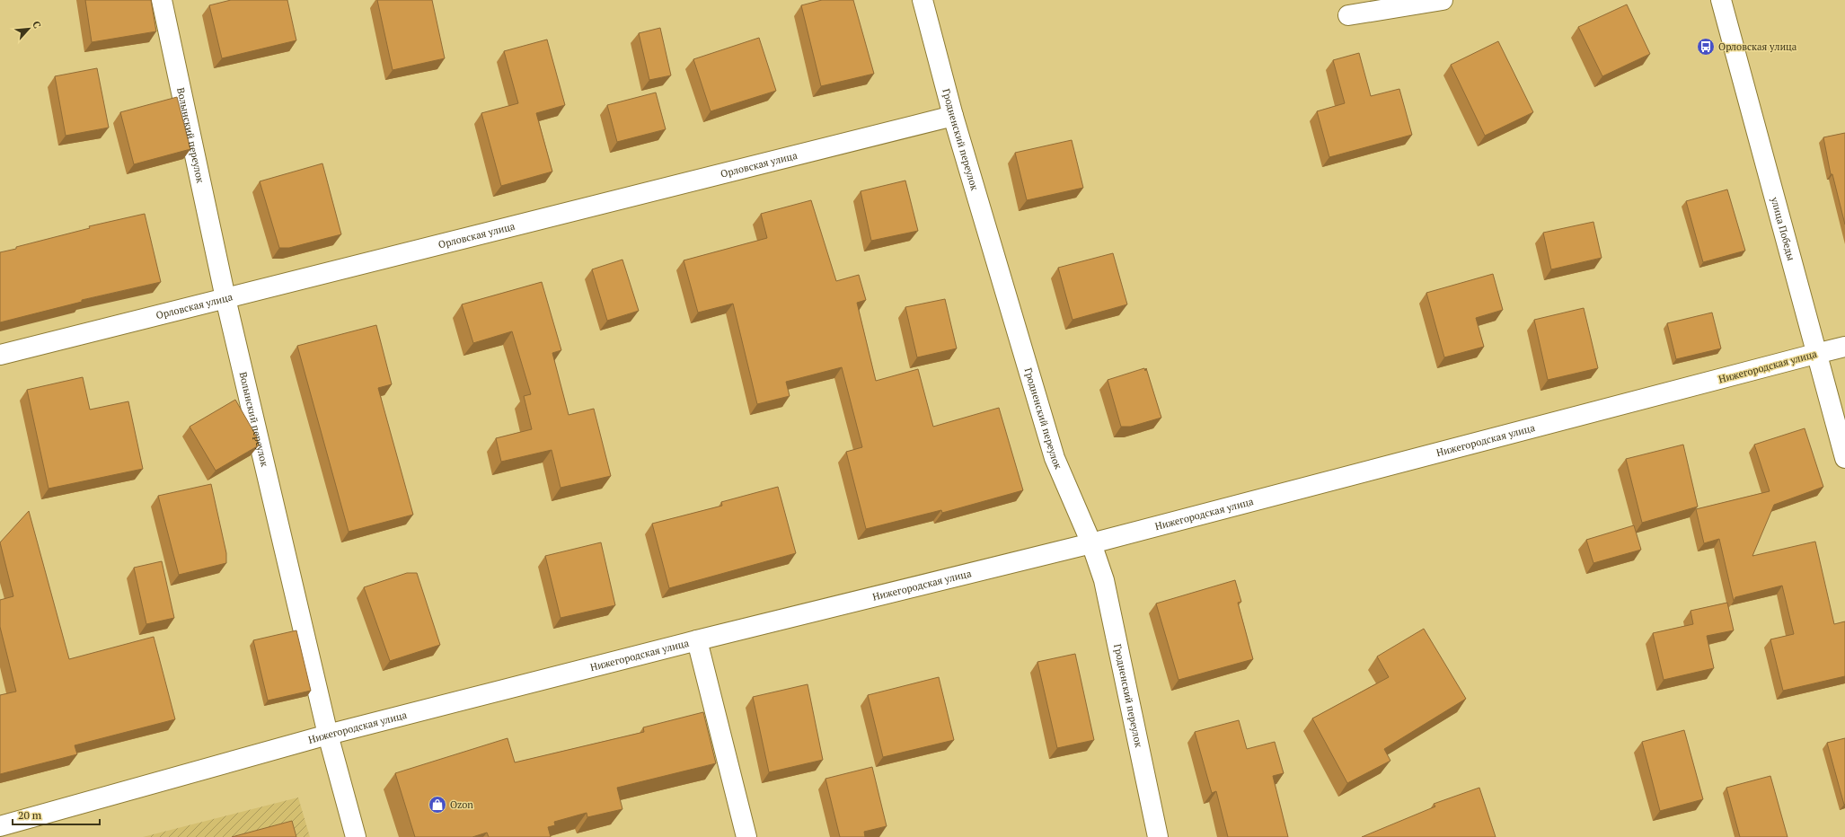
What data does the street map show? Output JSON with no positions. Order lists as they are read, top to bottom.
{
  "streets": {
    "street": [
      "Волынский переулок",
      "Гродненский переулок",
      "Орловская улица",
      "улица Победы",
      "Нижегородская улица"
    ]
  },
  "crossings": [
    ["Волынский переулок", "Орловская улица"],
    ["Волынский переулок", "Нижегородская улица"],
    ["Гродненский переулок", "Орловская улица"],
    ["Гродненский переулок", "Нижегородская улица"],
    ["улица Победы", "Нижегородская улица"]
  ],
  "places": {
    "bus stop": ["Орловская улица"],
    "shop": ["Ozon"]
  },
  "scale_bar": "20 m",
  "north": "top right"
}
